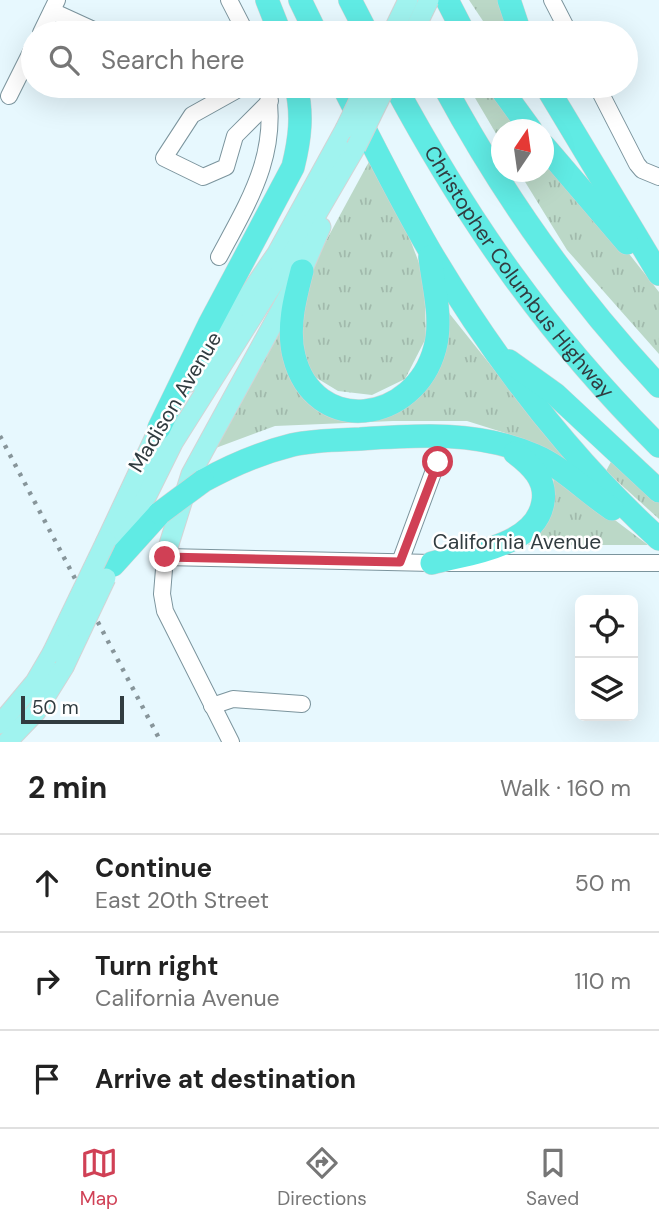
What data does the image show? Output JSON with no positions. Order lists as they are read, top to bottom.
{
  "streets": {
    "highway": ["Christopher Columbus Highway"],
    "main road": ["Madison Avenue"],
    "street": ["California Avenue"]
  },
  "scale_bar": "50 m",
  "north": "top",
  "page": {
    "search": "Search here",
    "scale": "50 m",
    "heading": ["2 min", "Walk · 160 m"],
    "list": [
      ["Continue", "East 20th Street", "50 m"],
      ["Turn right", "California Avenue", "110 m"],
      "Arrive at destination"
    ],
    "nav": ["Map", "Directions", "Saved"]
  }
}
